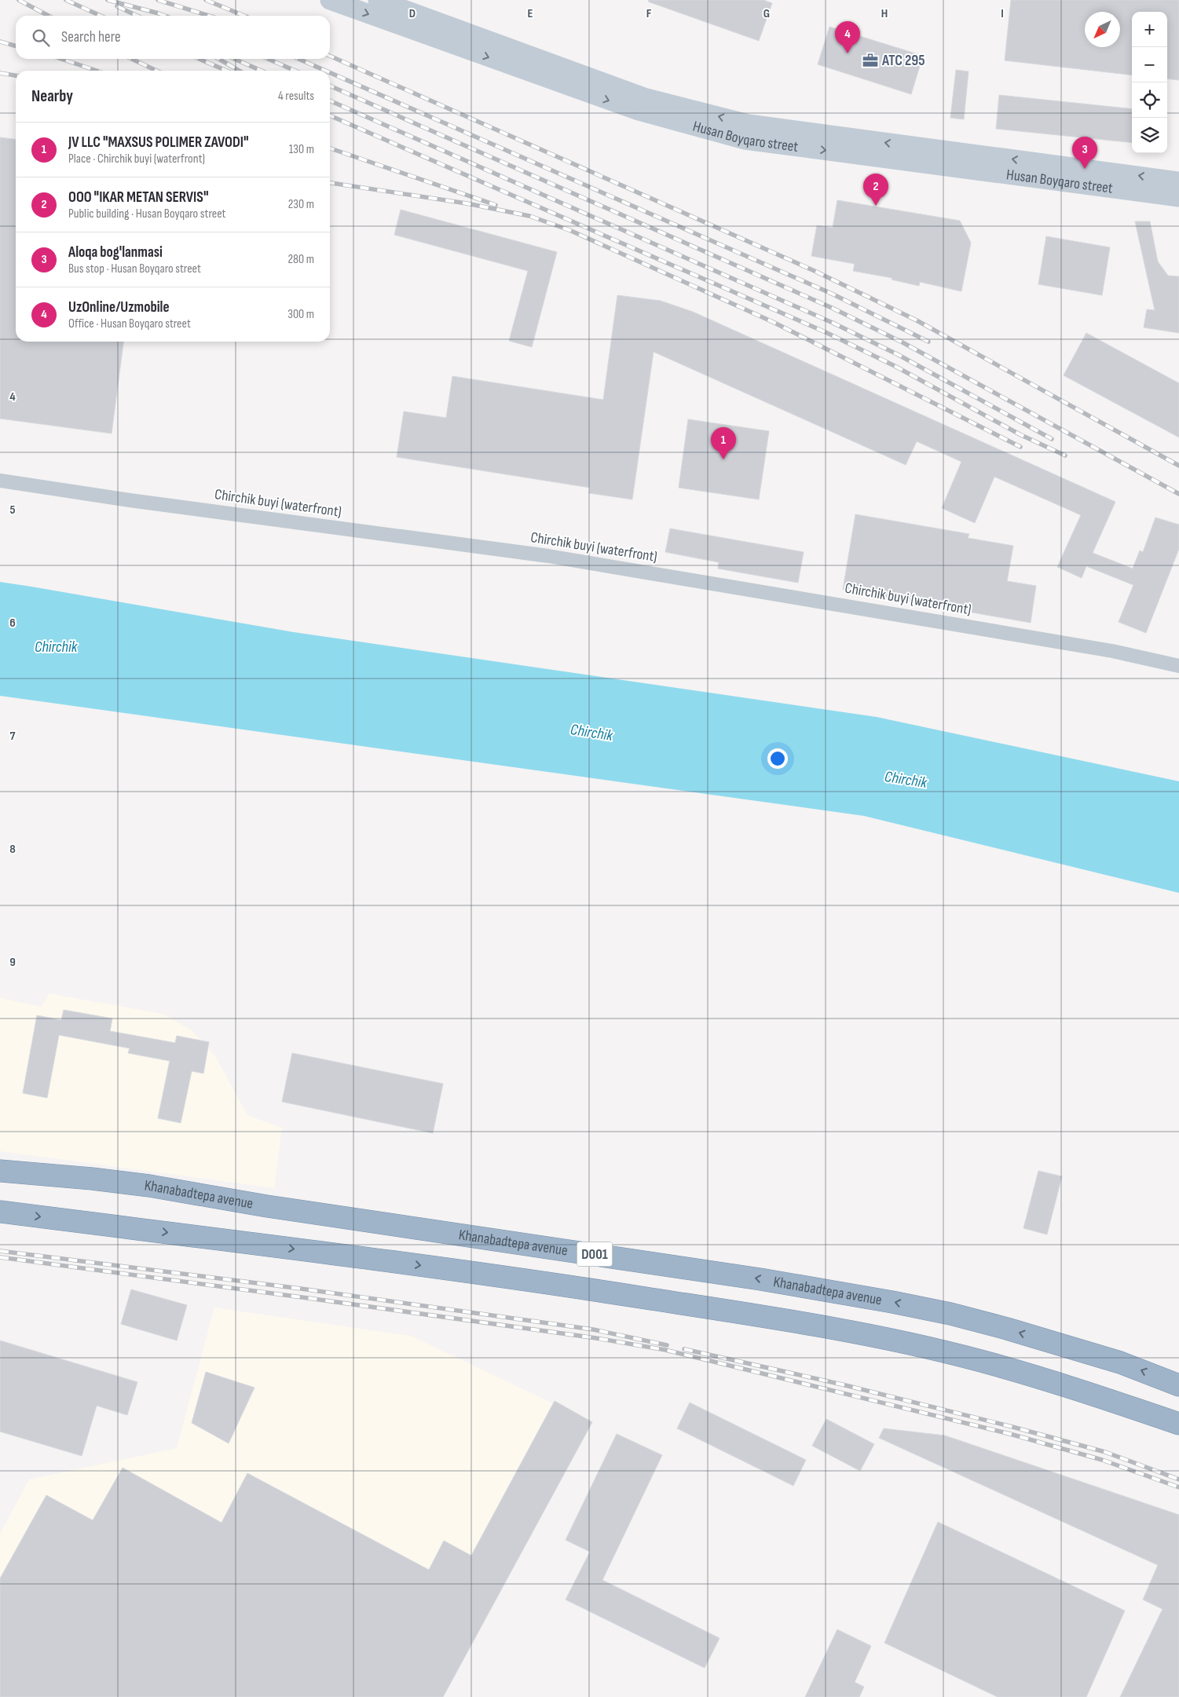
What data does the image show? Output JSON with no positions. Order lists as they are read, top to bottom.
{
  "streets": {
    "highway": ["Khanabadtepa avenue", "D001"],
    "main road": ["Husan Boyqaro street"],
    "street": ["Chirchik buyi (waterfront)"]
  },
  "water": ["Chirchik"],
  "places": {
    "office": ["ATC 295"]
  },
  "north": "bottom left",
  "page": {
    "map_buttons": ["+", "−"],
    "search": "Search here",
    "pins": [
      "4",
      "3",
      "2",
      "1"
    ],
    "heading": ["Nearby", "4 results"],
    "list": [
      {
        "mark": "1",
        "name": "JV LLC \"MAXSUS POLIMER ZAVODI\"",
        "note": "Place · Chirchik buyi (waterfront)",
        "value": "130 m"
      },
      {
        "mark": "2",
        "name": "OOO \"IKAR METAN SERVIS\"",
        "note": "Public building · Husan Boyqaro street",
        "value": "230 m"
      },
      {
        "mark": "3",
        "name": "Aloqa bog'lanmasi",
        "note": "Bus stop · Husan Boyqaro street",
        "value": "280 m"
      },
      {
        "mark": "4",
        "name": "UzOnline/Uzmobile",
        "note": "Office · Husan Boyqaro street",
        "value": "300 m"
      }
    ]
  },
  "grid": {
    "columns": [
      "D",
      "E",
      "F",
      "G",
      "H",
      "I"
    ],
    "rows": [
      "4",
      "5",
      "6",
      "7",
      "8",
      "9"
    ]
  }
}
